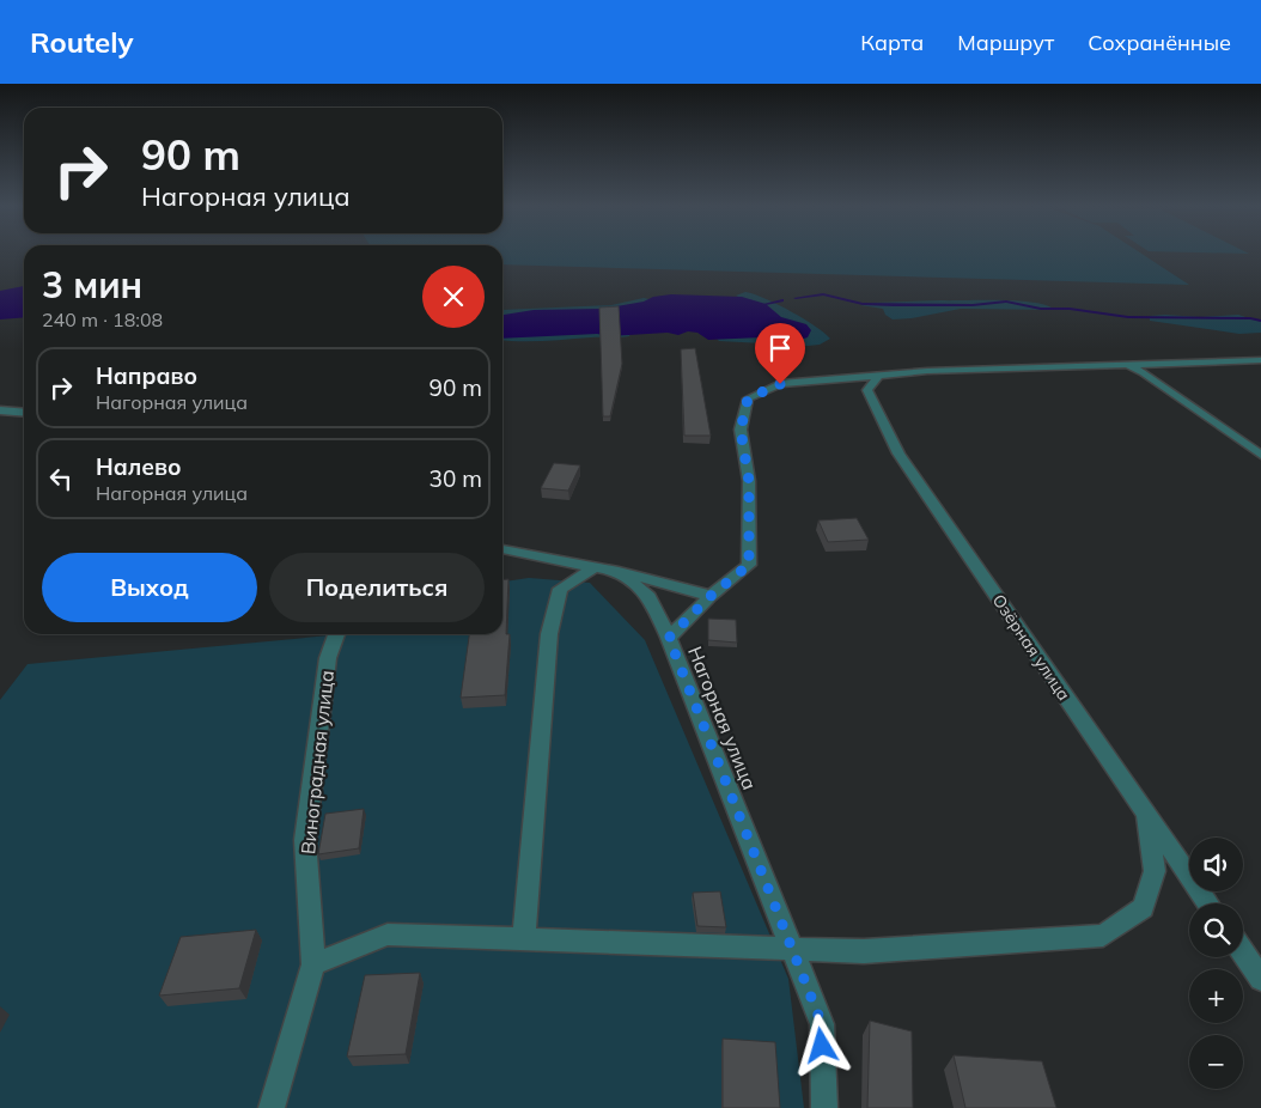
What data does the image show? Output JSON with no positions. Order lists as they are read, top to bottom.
{
  "streets": {
    "street": ["Озёрная улица", "Нагорная улица", "Виноградная улица"]
  },
  "crossings": [
    ["Озёрная улица", "Нагорная улица"]
  ],
  "page": {
    "header": "Routely",
    "nav": ["Карта", "Маршрут", "Сохранённые"],
    "turn": ["90 m", "Нагорная улица"],
    "heading": ["3 мин", "240 m · 18:08"],
    "list": [
      {
        "name": "Направо",
        "note": "Нагорная улица",
        "value": "90 m"
      },
      {
        "name": "Налево",
        "note": "Нагорная улица",
        "value": "30 m"
      }
    ],
    "buttons": ["Выход", "Поделиться"],
    "map_buttons": ["+", "−"]
  }
}
